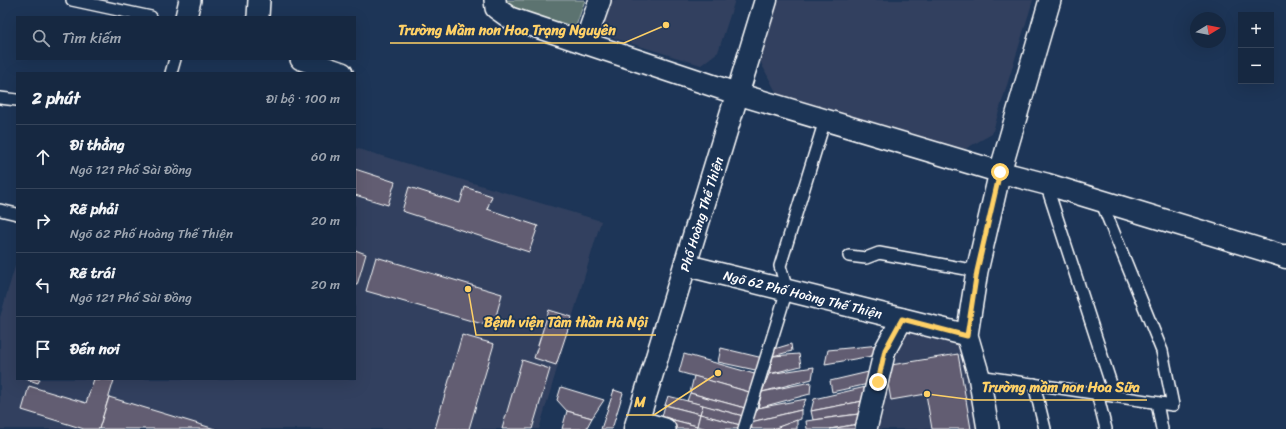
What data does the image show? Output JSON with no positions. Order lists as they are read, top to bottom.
{
  "streets": {
    "street": ["Phố Hoàng Thế Thiện", "Ngõ 62 Phố Hoàng Thế Thiện"]
  },
  "crossings": [
    ["Phố Hoàng Thế Thiện", "Ngõ 62 Phố Hoàng Thế Thiện"]
  ],
  "places": [
    "Trường Mầm non Hoa Trạng Nguyên",
    "Bệnh viện Tâm thần Hà Nội",
    "M",
    "Trường mầm non Hoa Sữa"
  ],
  "north": "right",
  "page": {
    "map_buttons": ["+", "−"],
    "search": "Tìm kiếm",
    "heading": ["2 phút", "Đi bộ · 100 m"],
    "list": [
      ["Đi thẳng", "Ngõ 121 Phố Sài Đồng", "60 m"],
      ["Rẽ phải", "Ngõ 62 Phố Hoàng Thế Thiện", "20 m"],
      ["Rẽ trái", "Ngõ 121 Phố Sài Đồng", "20 m"],
      "Đến nơi"
    ]
  }
}
